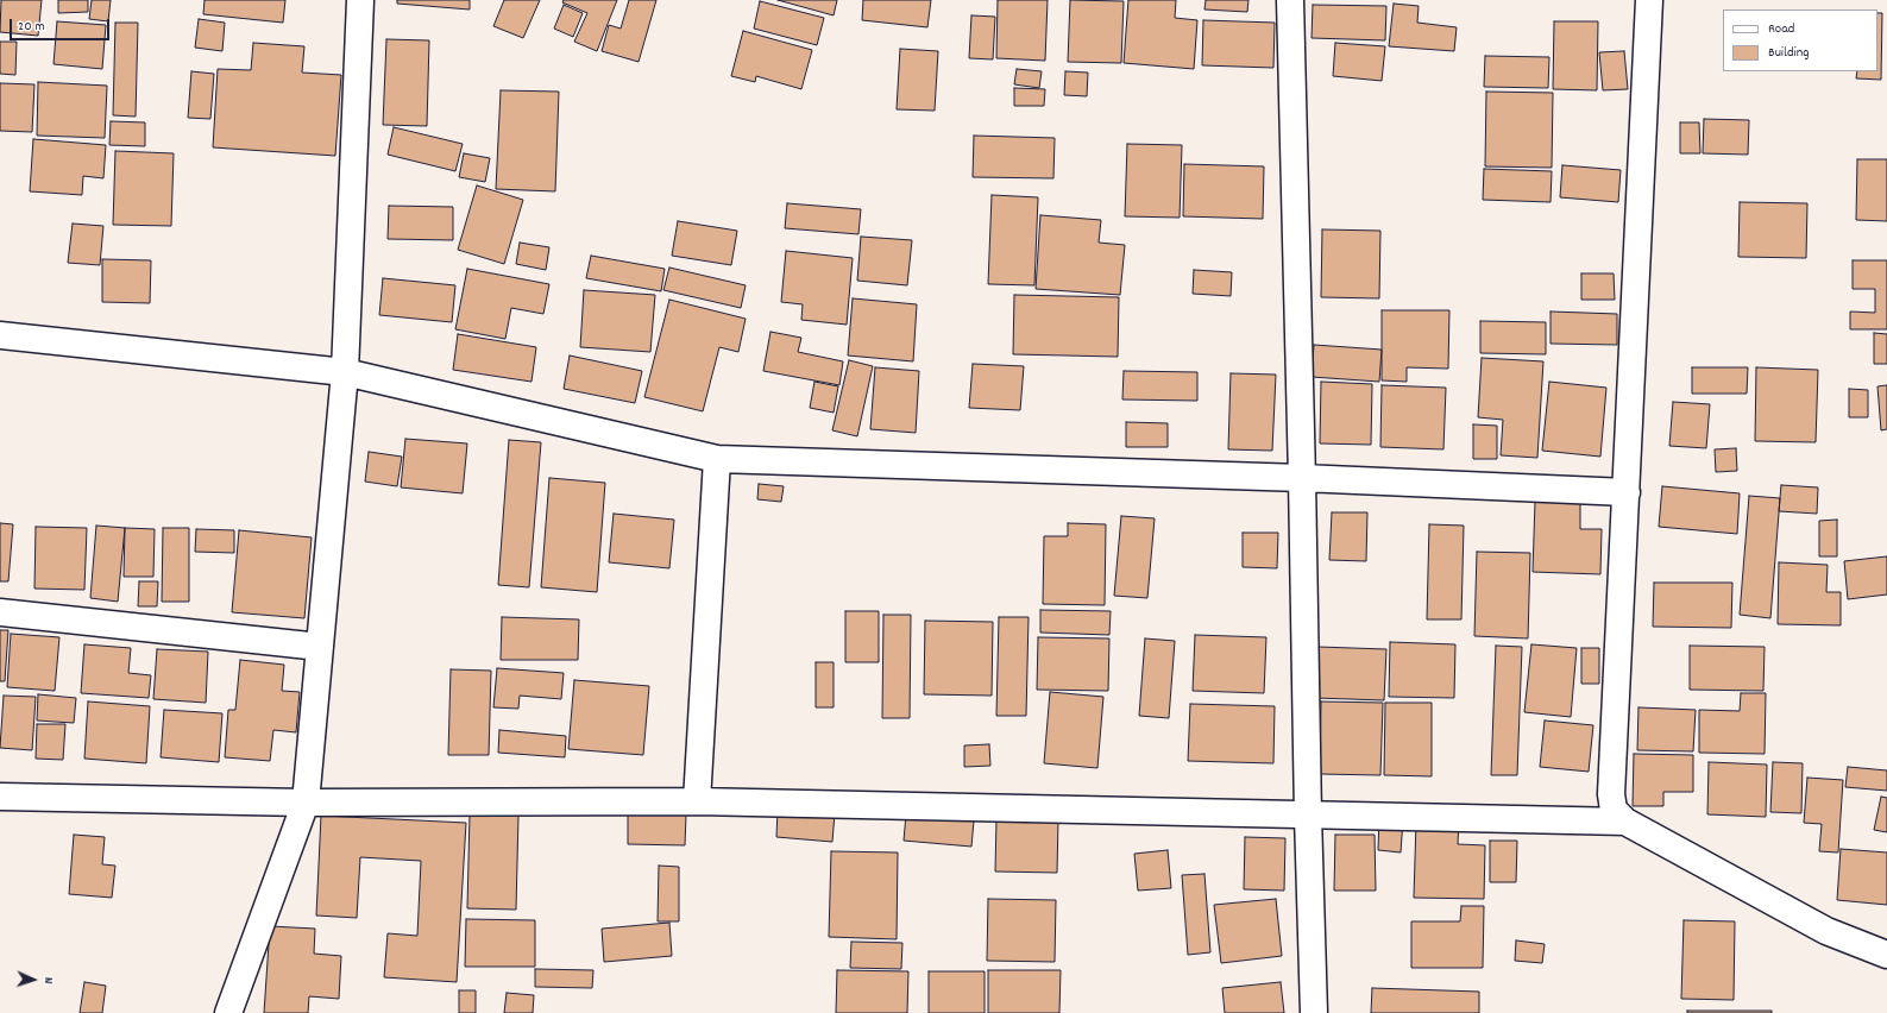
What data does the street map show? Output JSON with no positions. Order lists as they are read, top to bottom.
{
  "legend": ["Road", "Building"],
  "scale_bar": "20 m",
  "north": "right"
}
